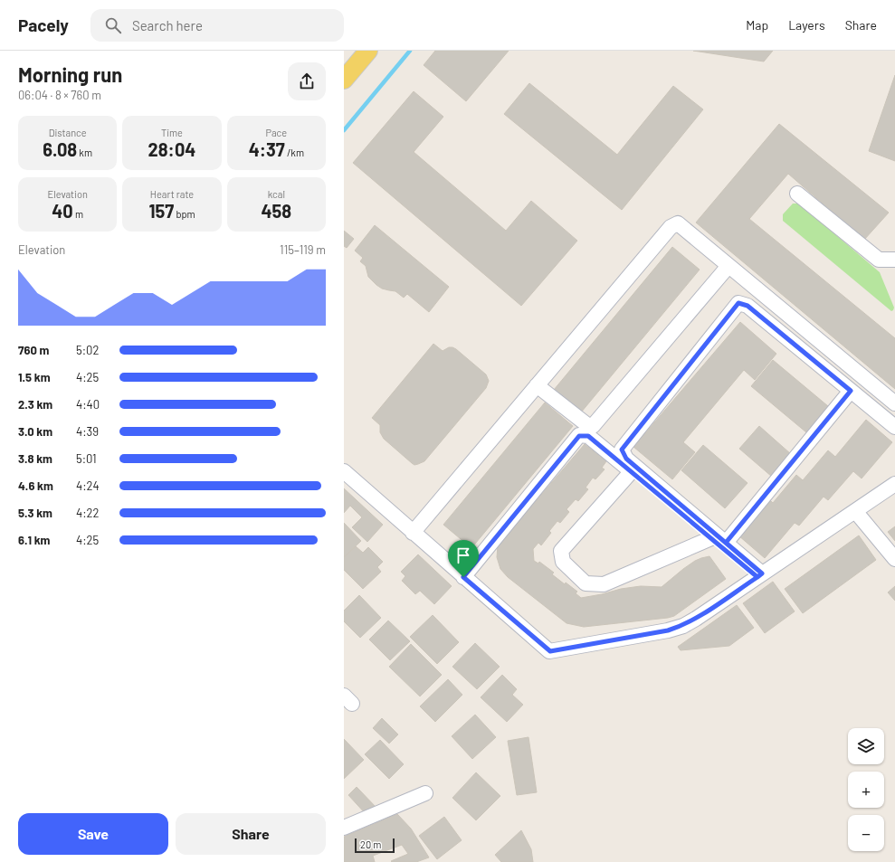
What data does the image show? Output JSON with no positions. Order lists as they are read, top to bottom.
{
  "scale_bar": "20 m",
  "page": {
    "header": "Pacely",
    "search": "Search here",
    "nav": ["Map", "Layers", "Share"],
    "heading": ["Morning run", "06:04 · 8 × 760 m"],
    "stats": [
      ["Distance", "6.08 km"],
      ["Time", "28:04"],
      ["Pace", "4:37 /km"],
      ["Elevation", "40 m"],
      ["Heart rate", "157 bpm"],
      ["kcal", "458"]
    ],
    "chart": ["Elevation", "115–119 m"],
    "list": [
      {
        "name": "760 m",
        "note": "5:02"
      },
      {
        "name": "1.5 km",
        "note": "4:25"
      },
      {
        "name": "2.3 km",
        "note": "4:40"
      },
      {
        "name": "3.0 km",
        "note": "4:39"
      },
      {
        "name": "3.8 km",
        "note": "5:01"
      },
      {
        "name": "4.6 km",
        "note": "4:24"
      },
      {
        "name": "5.3 km",
        "note": "4:22"
      },
      {
        "name": "6.1 km",
        "note": "4:25"
      }
    ],
    "map_buttons": ["+", "−"],
    "buttons": ["Save", "Share"],
    "scale": "20 m"
  }
}
